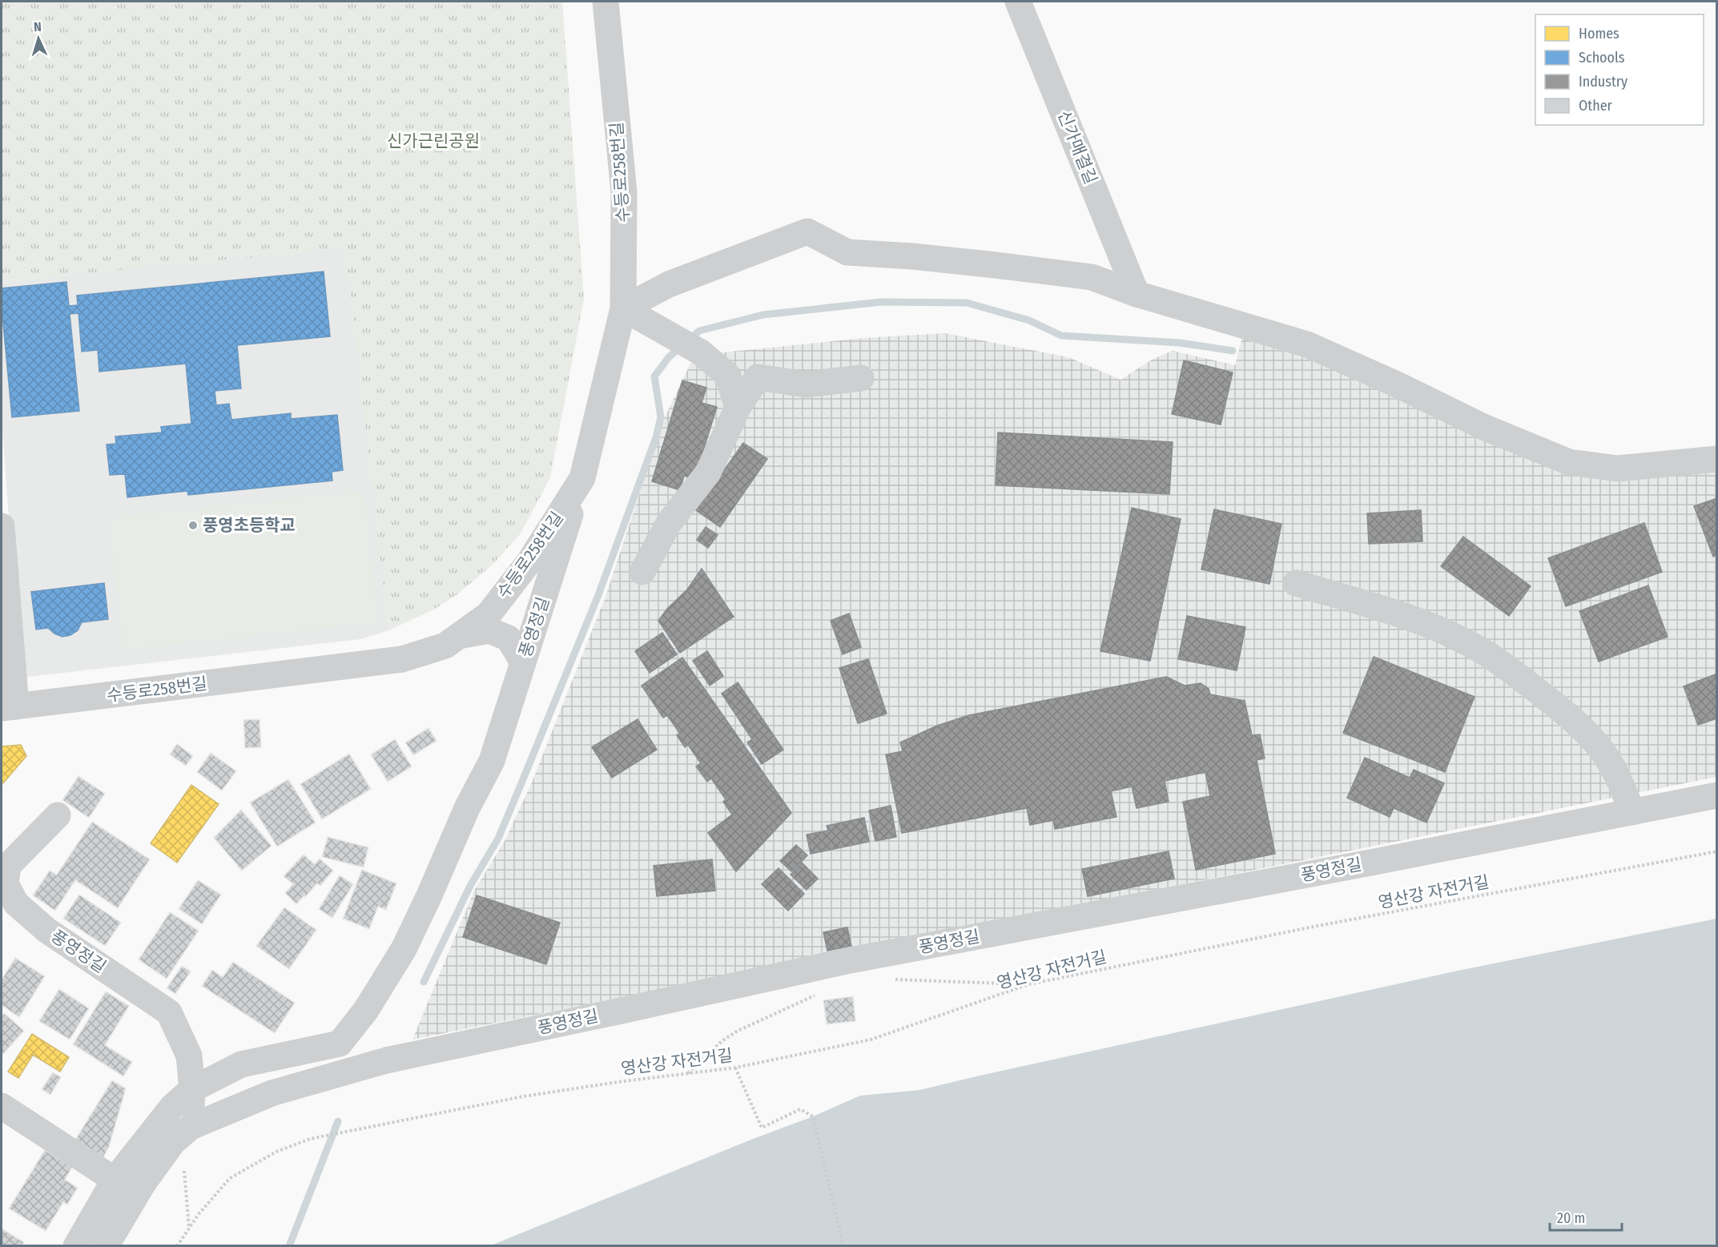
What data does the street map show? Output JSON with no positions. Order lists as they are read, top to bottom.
{
  "streets": {
    "street": ["신가매결길", "수등로258번길", "풍영정길"],
    "path": ["영산강 자전거길"]
  },
  "crossings": [
    ["수등로258번길", "풍영정길"]
  ],
  "parks": ["신가근린공원"],
  "places": ["풍영초등학교"],
  "legend": [
    "Homes",
    "Schools",
    "Industry",
    "Other"
  ],
  "scale_bar": "20 m",
  "north": "top"
}
